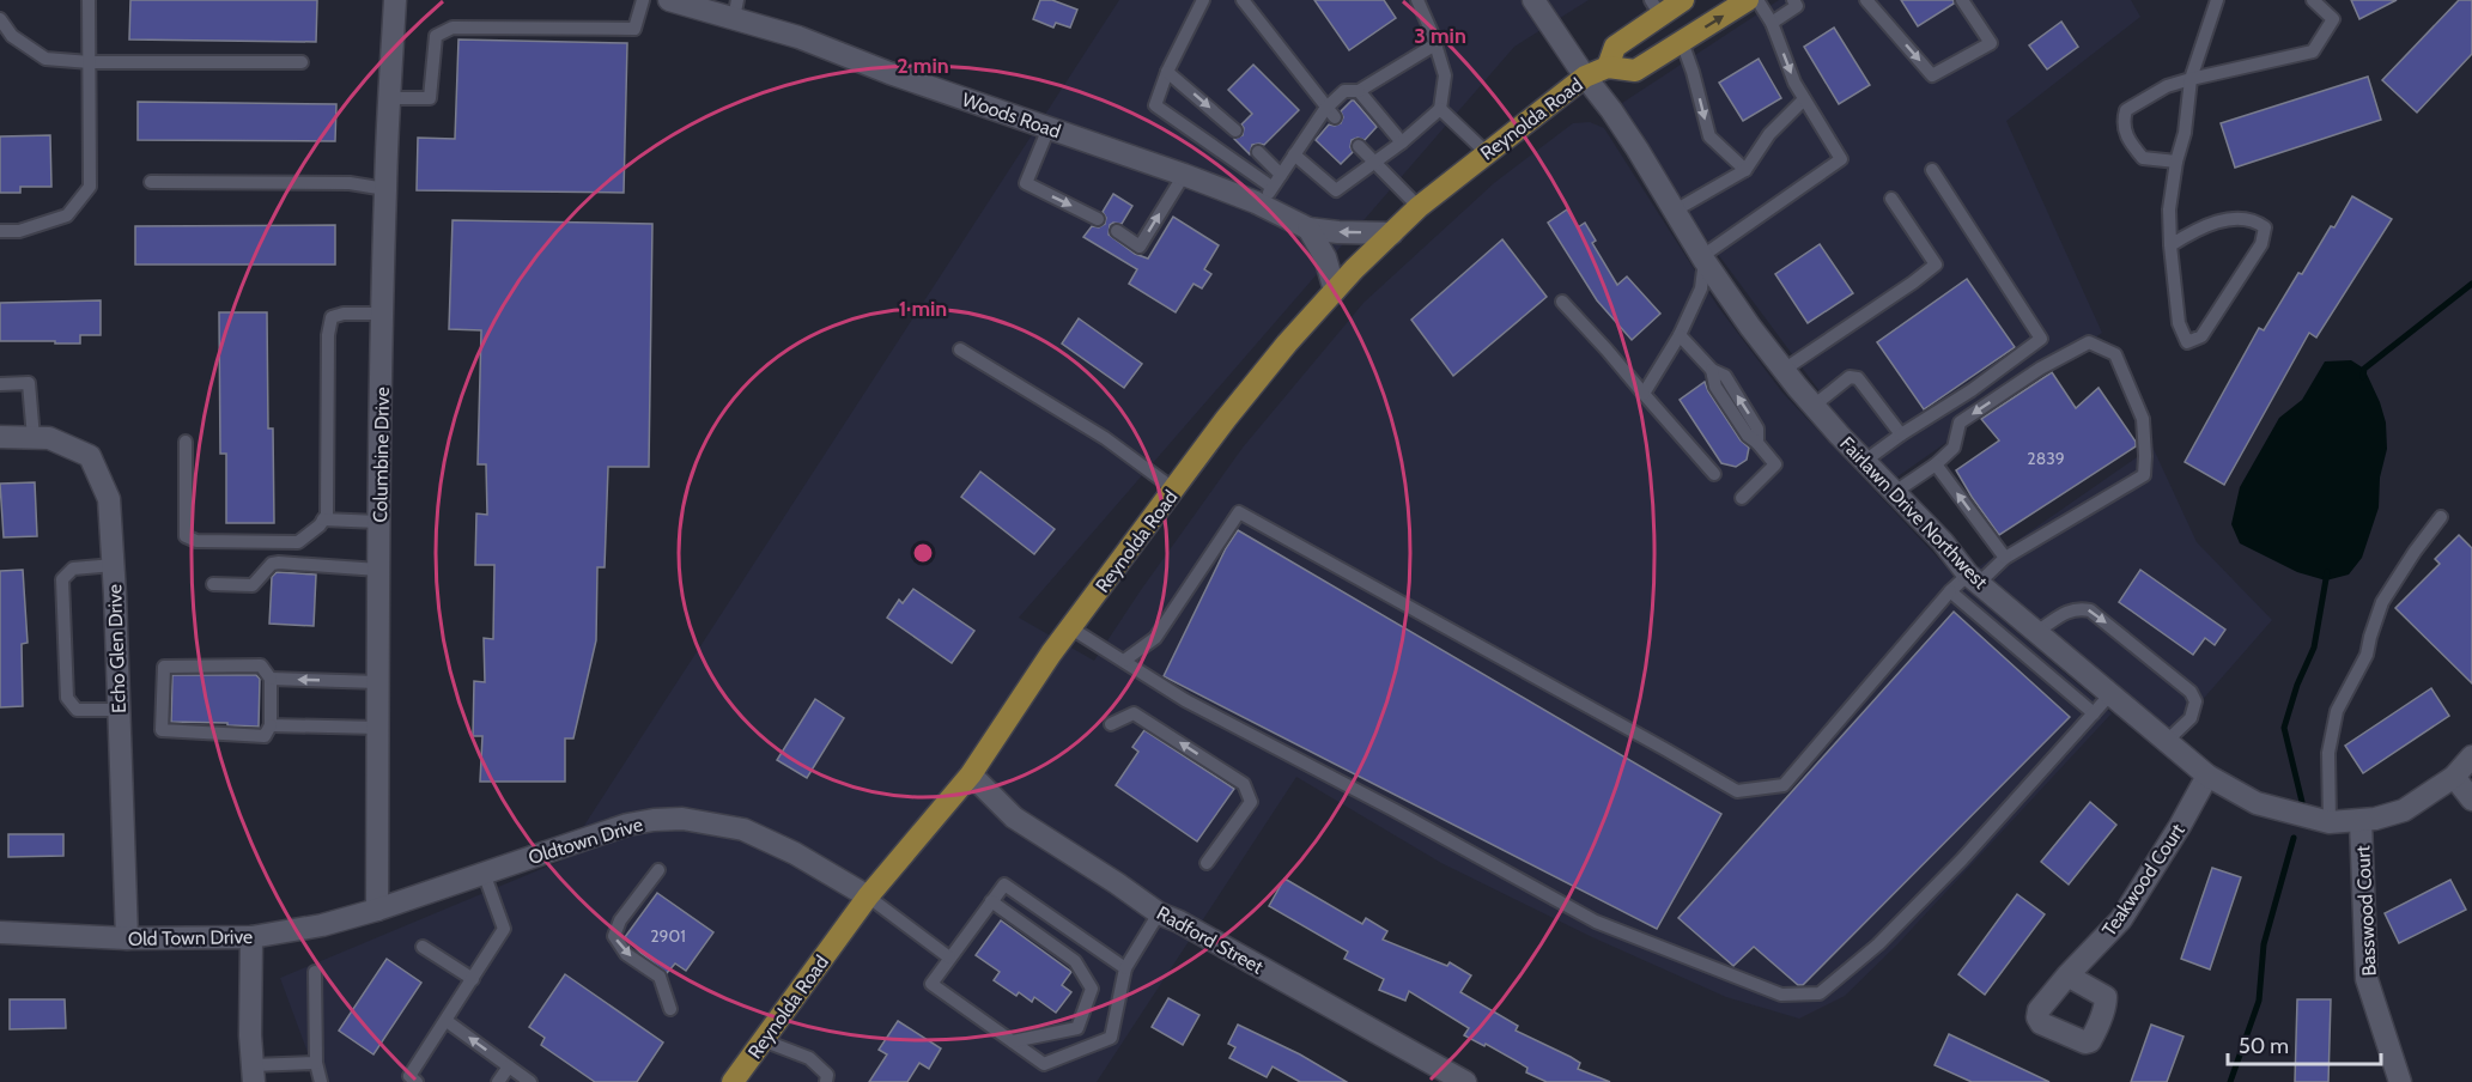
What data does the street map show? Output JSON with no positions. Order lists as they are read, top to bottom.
{
  "streets": {
    "main road": ["Reynolda Road"],
    "street": [
      "Woods Road",
      "Columbine Drive",
      "Fairlawn Drive Northwest",
      "Echo Glen Drive",
      "Oldtown Drive",
      "Teakwood Court",
      "Basswood Court",
      "Old Town Drive",
      "Radford Street"
    ]
  },
  "crossings": [
    ["Woods Road", "Reynolda Road"],
    ["Reynolda Road", "Fairlawn Drive Northwest"],
    ["Reynolda Road", "Oldtown Drive"],
    ["Reynolda Road", "Radford Street"],
    ["Columbine Drive", "Oldtown Drive"],
    ["Columbine Drive", "Old Town Drive"],
    ["Fairlawn Drive Northwest", "Teakwood Court"],
    ["Fairlawn Drive Northwest", "Basswood Court"],
    ["Echo Glen Drive", "Old Town Drive"],
    ["Oldtown Drive", "Old Town Drive"]
  ],
  "house_numbers": ["2839", "2901"],
  "scale_bar": "50 m",
  "rings": ["3 min", "2 min", "1 min"]
}
